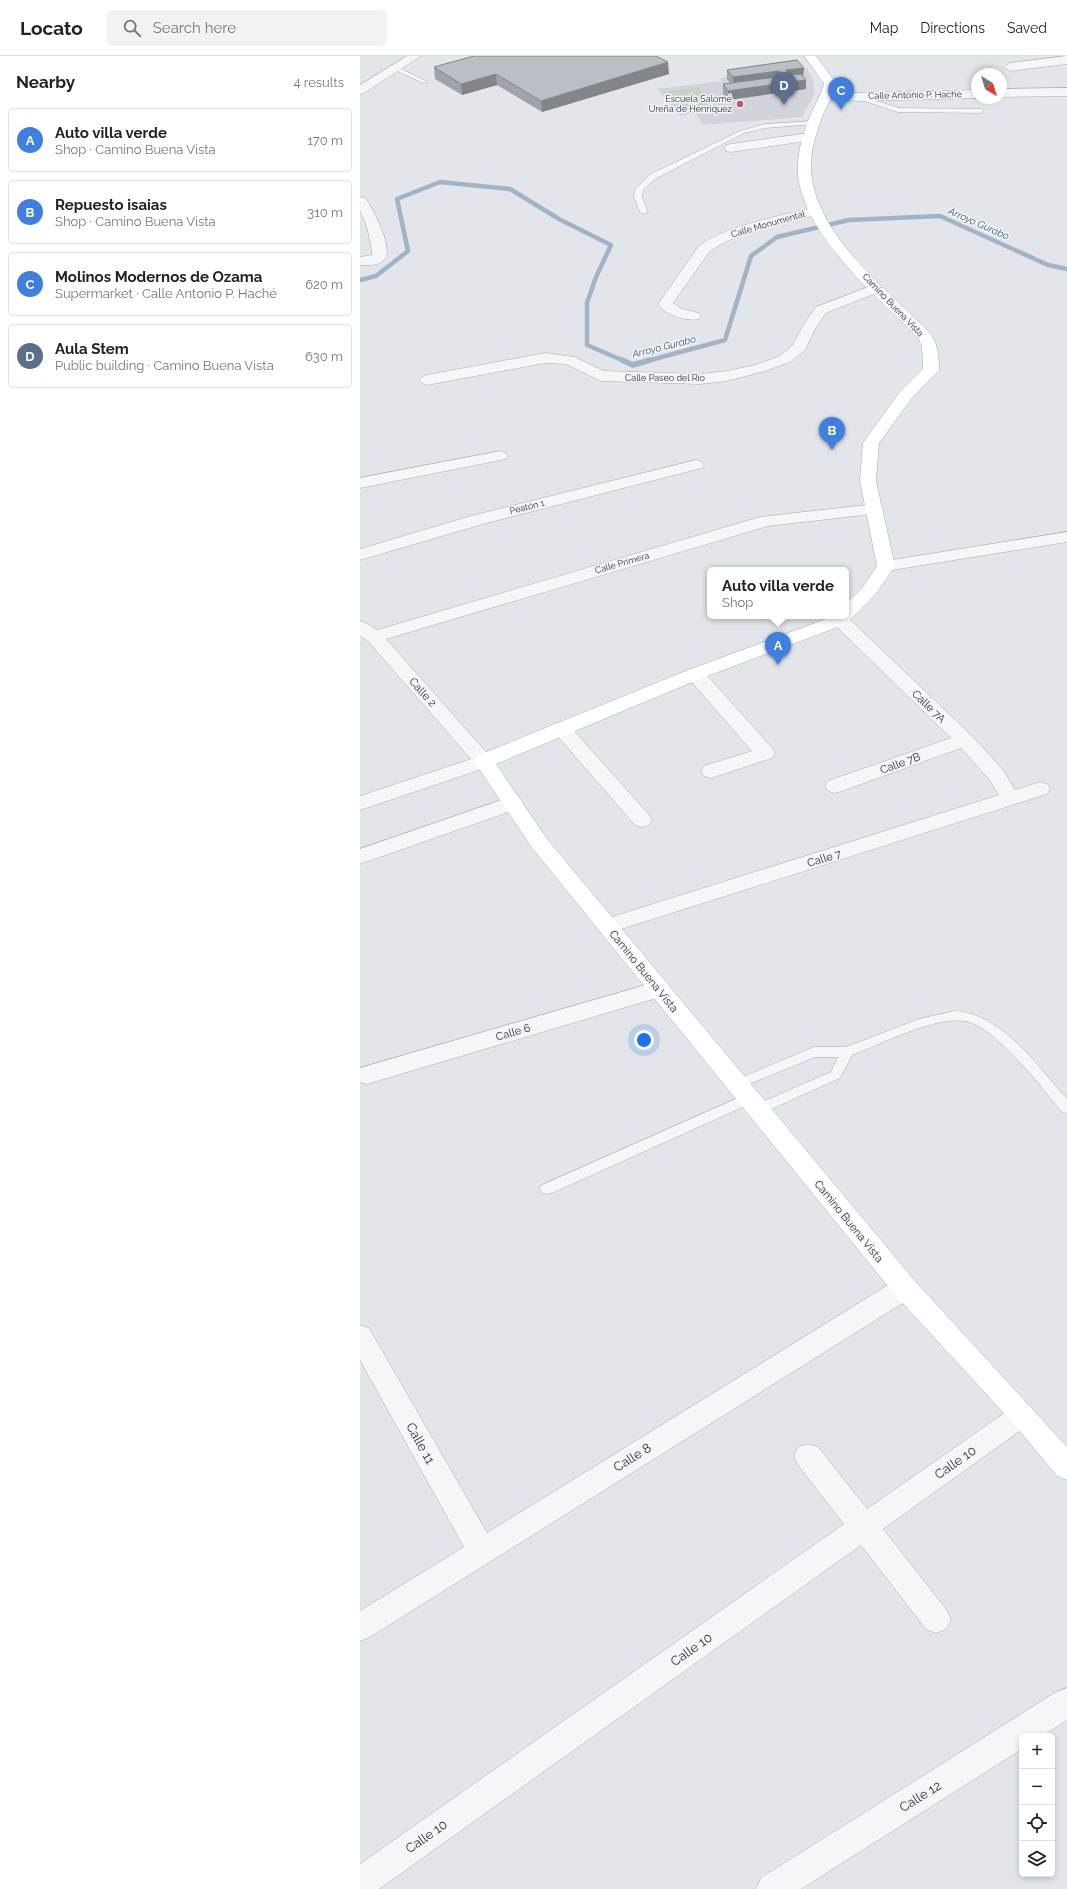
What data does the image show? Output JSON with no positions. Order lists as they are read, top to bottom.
{
  "streets": {
    "street": [
      "Calle Antonio P. Haché",
      "Calle Monumental",
      "Camino Buena Vista",
      "Calle Paseo del Río",
      "Peatón 1",
      "Calle Primera",
      "Calle 2",
      "Calle 7A",
      "Calle 7B",
      "Calle 7",
      "Calle 6",
      "Calle 11",
      "Calle 8",
      "Calle 10",
      "Calle 12"
    ]
  },
  "crossings": [
    ["Calle Antonio P. Haché", "Camino Buena Vista"],
    ["Calle Monumental", "Camino Buena Vista"],
    ["Camino Buena Vista", "Calle Paseo del Río"],
    ["Camino Buena Vista", "Calle Primera"],
    ["Camino Buena Vista", "Calle 2"],
    ["Camino Buena Vista", "Calle 7"],
    ["Camino Buena Vista", "Calle 6"],
    ["Camino Buena Vista", "Calle 8"],
    ["Camino Buena Vista", "Calle 10"],
    ["Calle Primera", "Calle 2"],
    ["Calle 7A", "Calle 7B"],
    ["Calle 7A", "Calle 7"],
    ["Calle 11", "Calle 8"]
  ],
  "water": ["Arroyo Gurabo"],
  "places": ["Escuela Salomé Ureña de Henríquez"],
  "north": "bottom right",
  "page": {
    "header": "Locato",
    "search": "Search here",
    "nav": ["Map", "Directions", "Saved"],
    "heading": ["Nearby", "4 results"],
    "pins": [
      "D",
      "C",
      "B",
      "A"
    ],
    "list": [
      {
        "mark": "A",
        "name": "Auto villa verde",
        "note": "Shop · Camino Buena Vista",
        "value": "170 m"
      },
      {
        "mark": "B",
        "name": "Repuesto isaias",
        "note": "Shop · Camino Buena Vista",
        "value": "310 m"
      },
      {
        "mark": "C",
        "name": "Molinos Modernos de Ozama",
        "note": "Supermarket · Calle Antonio P. Haché",
        "value": "620 m"
      },
      {
        "mark": "D",
        "name": "Aula Stem",
        "note": "Public building · Camino Buena Vista",
        "value": "630 m"
      }
    ],
    "popup": ["Auto villa verde", "Shop"],
    "map_buttons": ["+", "−"]
  }
}
